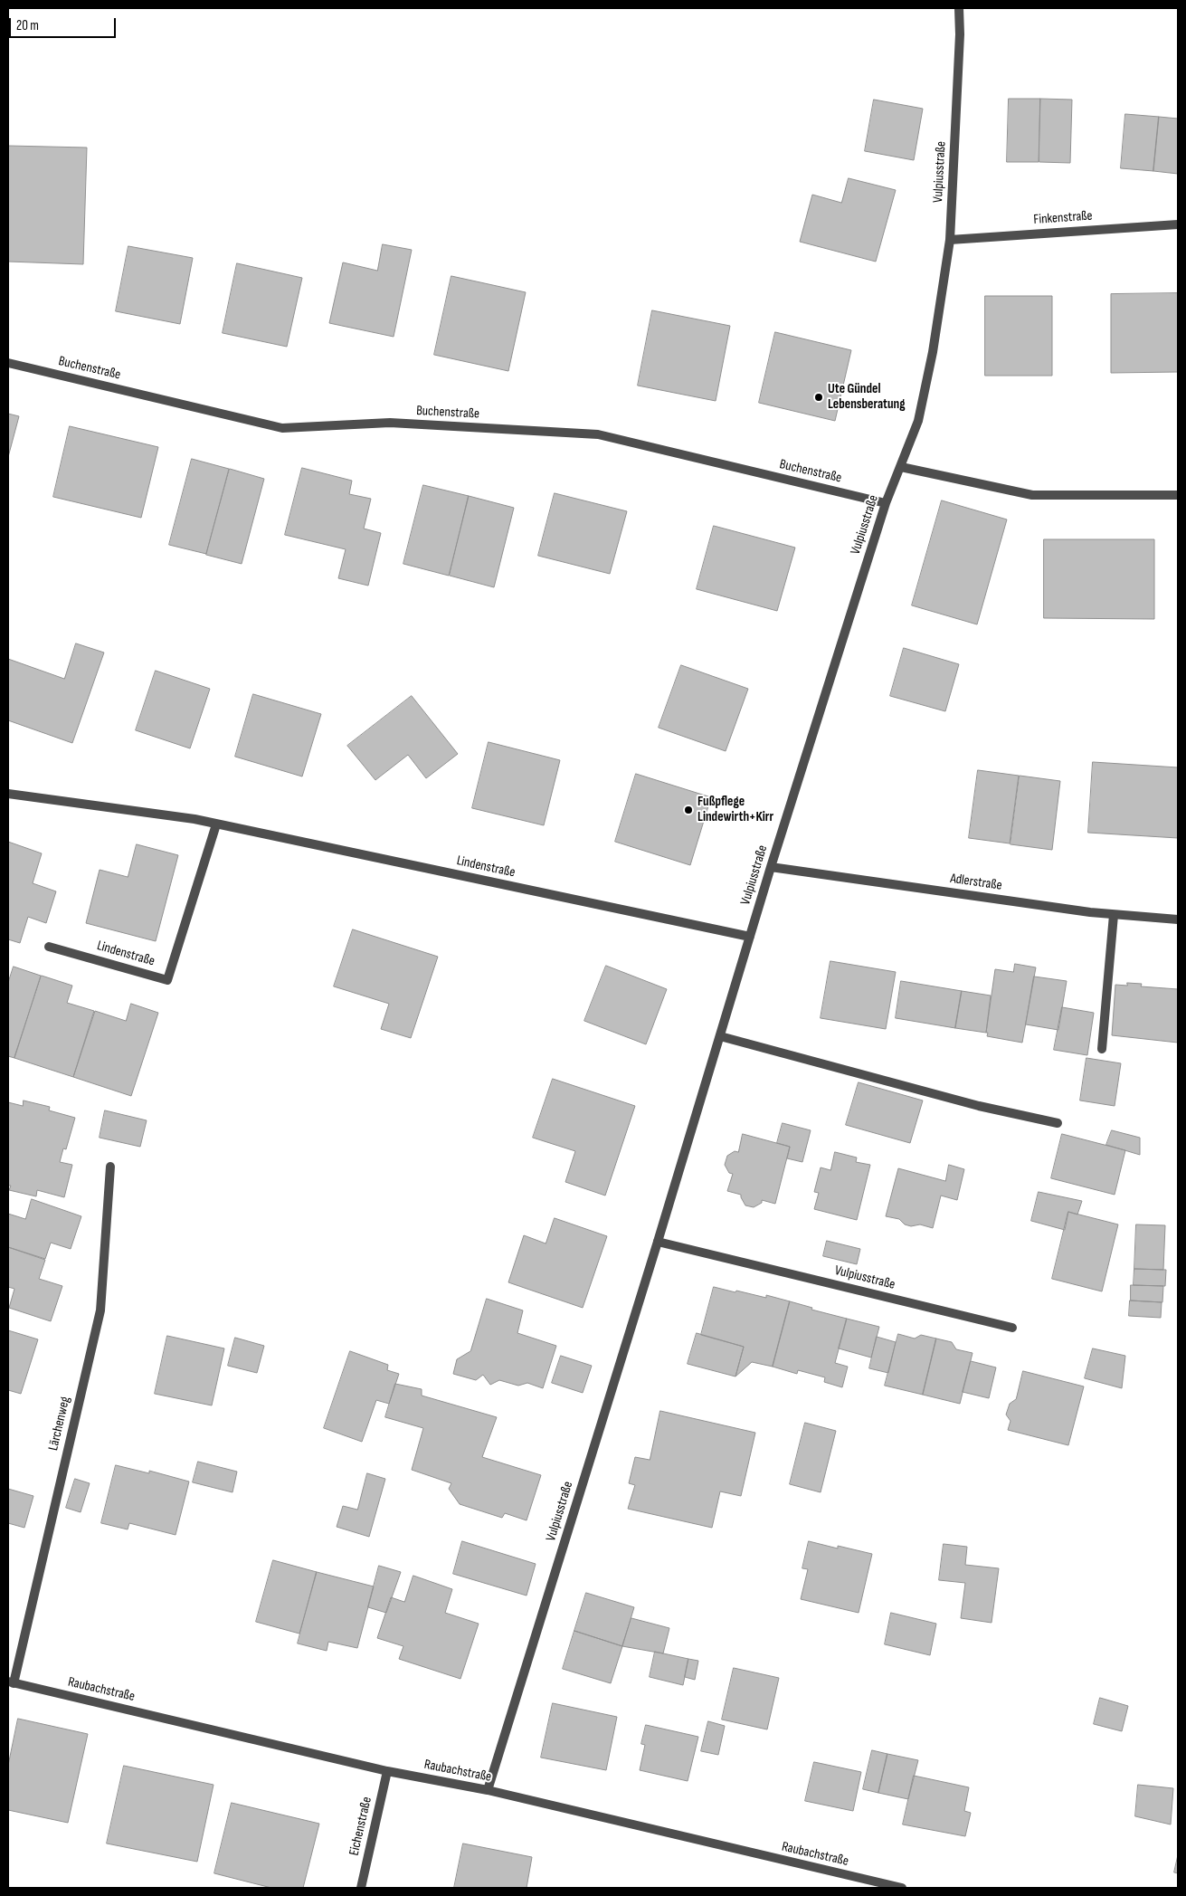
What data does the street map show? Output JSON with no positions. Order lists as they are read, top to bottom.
{
  "streets": {
    "street": [
      "Vulpiusstraße",
      "Finkenstraße",
      "Buchenstraße",
      "Lindenstraße",
      "Adlerstraße",
      "Lärchenweg",
      "Raubachstraße",
      "Eichenstraße"
    ]
  },
  "crossings": [
    ["Vulpiusstraße", "Finkenstraße"],
    ["Vulpiusstraße", "Buchenstraße"],
    ["Vulpiusstraße", "Lindenstraße"],
    ["Vulpiusstraße", "Adlerstraße"],
    ["Vulpiusstraße", "Raubachstraße"],
    ["Lärchenweg", "Raubachstraße"],
    ["Raubachstraße", "Eichenstraße"]
  ],
  "places": ["Ute Gündel Lebensberatung", "Fußpflege Lindewirth+Kirr"],
  "scale_bar": "20 m"
}
